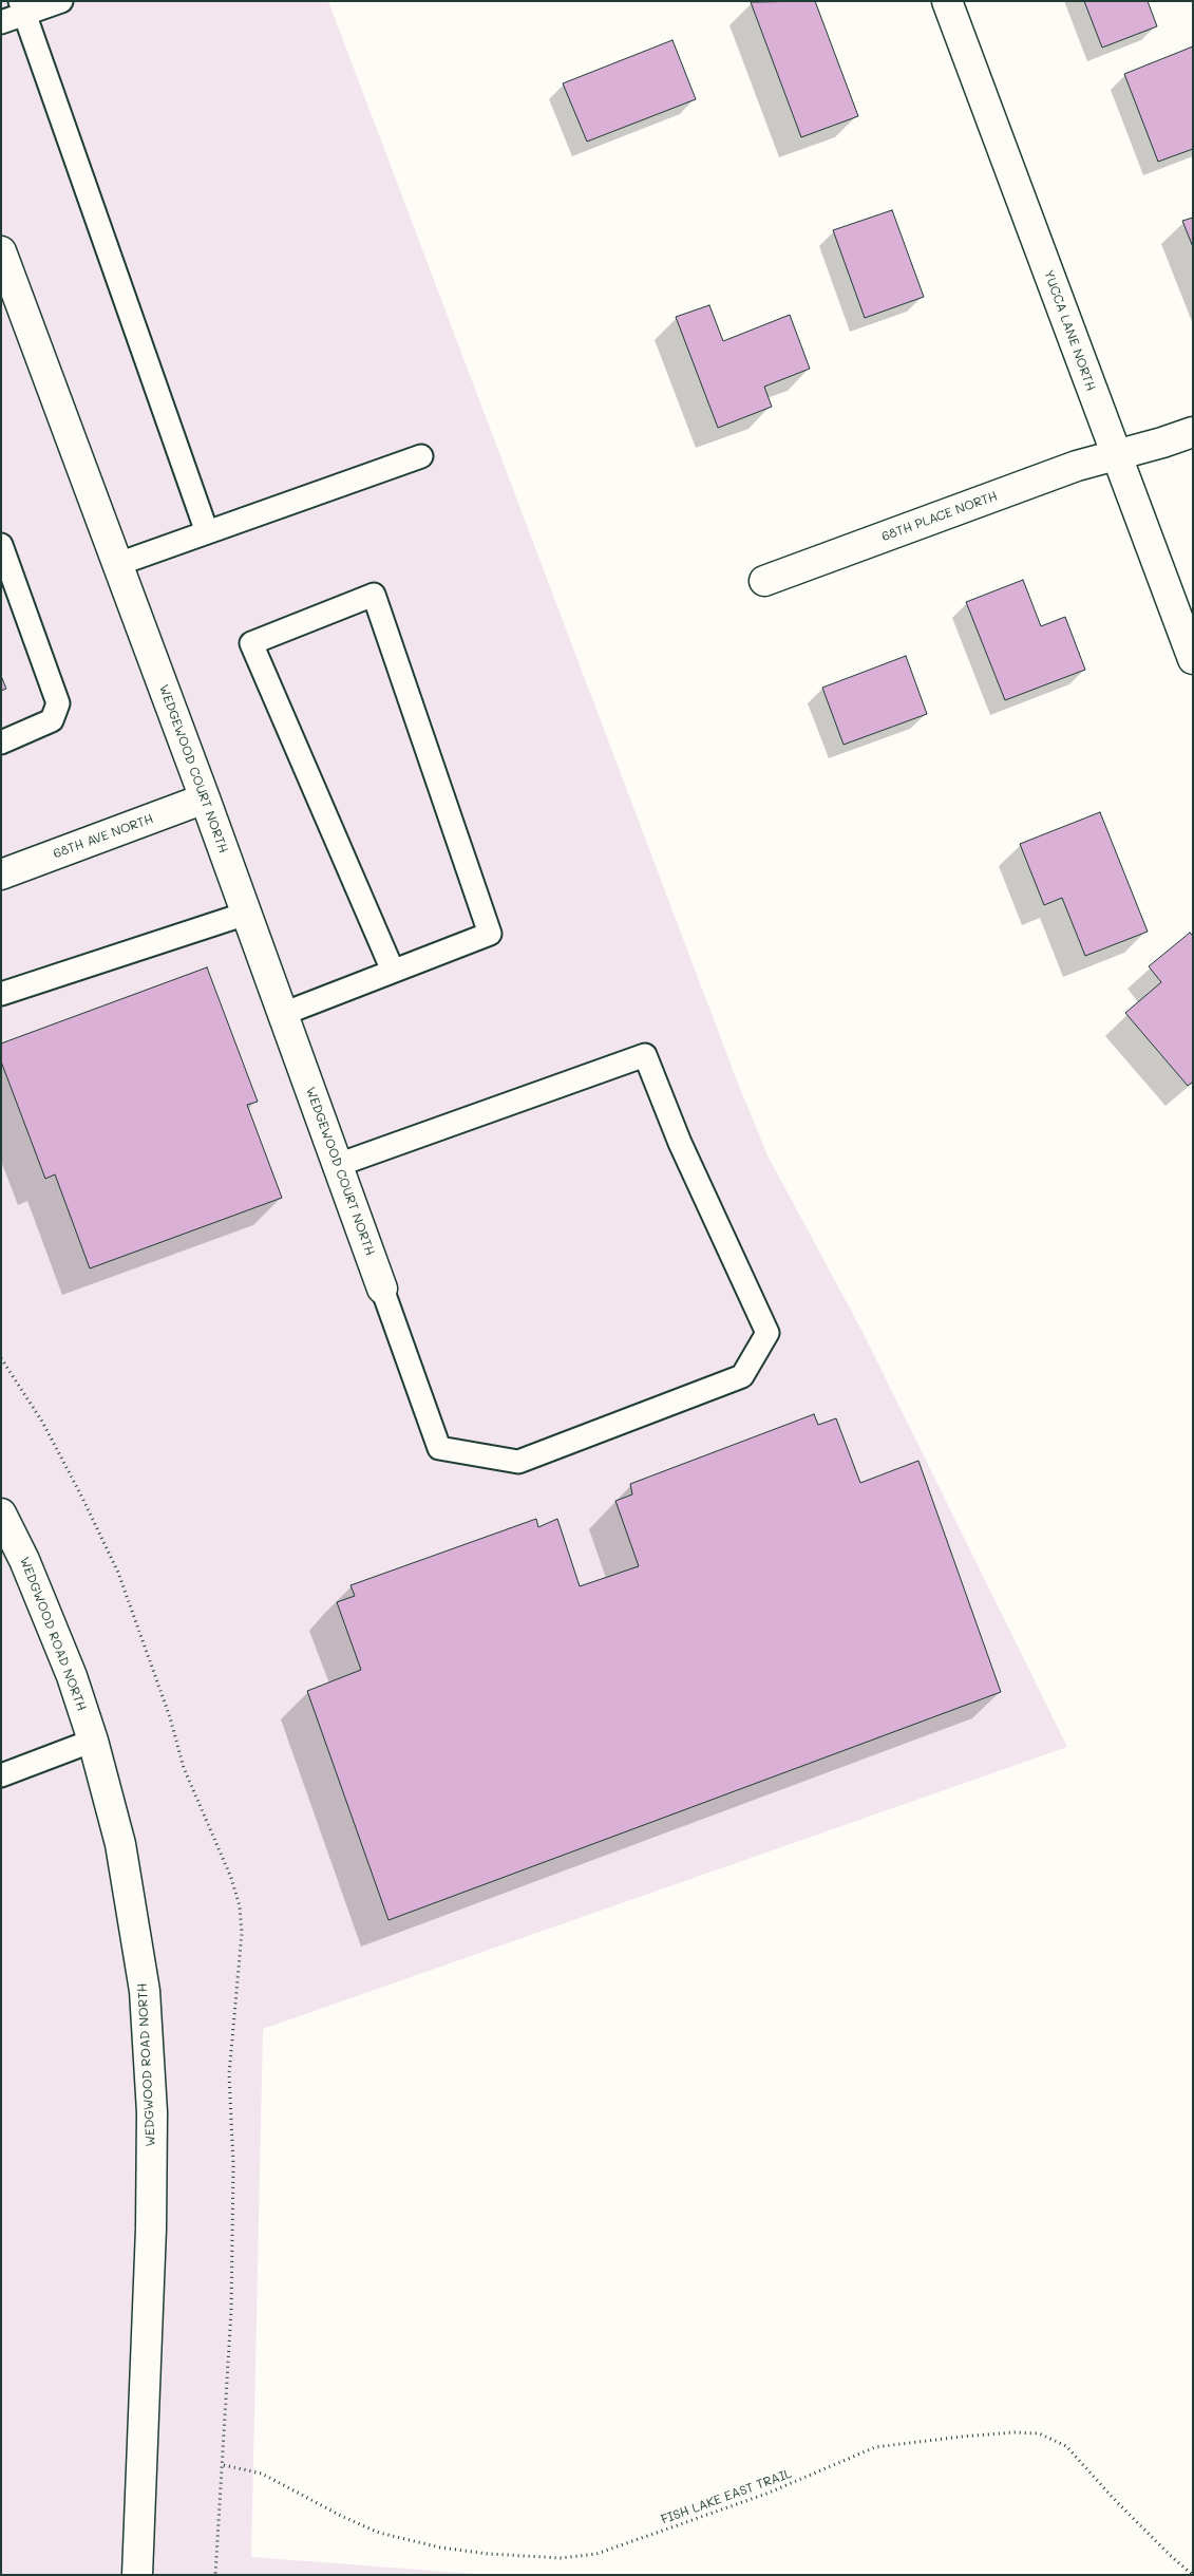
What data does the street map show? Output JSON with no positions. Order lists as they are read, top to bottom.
{
  "streets": {
    "street": [
      "YUCCA LANE NORTH",
      "68TH PLACE NORTH",
      "WEDGEWOOD COURT NORTH",
      "68TH AVE NORTH",
      "WEDGWOOD ROAD NORTH"
    ],
    "path": ["FISH LAKE EAST TRAIL"]
  },
  "crossings": [
    ["YUCCA LANE NORTH", "68TH PLACE NORTH"],
    ["WEDGEWOOD COURT NORTH", "68TH AVE NORTH"]
  ]
}
